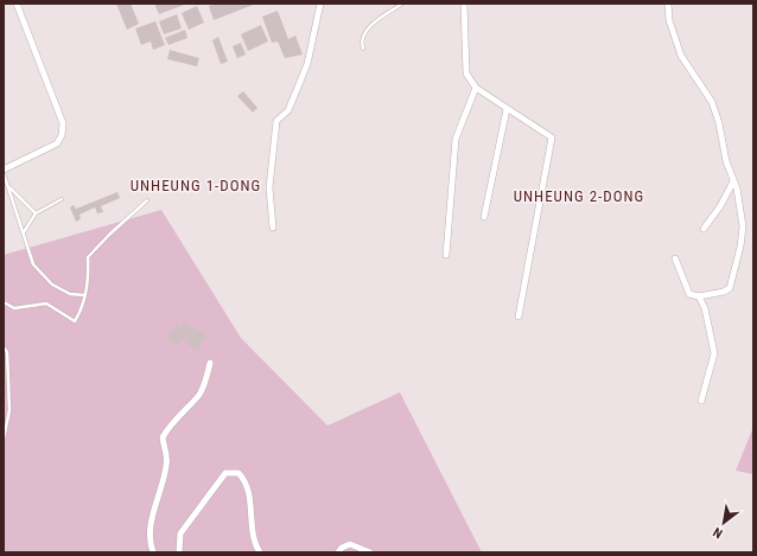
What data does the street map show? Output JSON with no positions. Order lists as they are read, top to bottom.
{
  "districts": ["UNHEUNG 1-DONG", "UNHEUNG 2-DONG"],
  "north": "bottom left"
}
